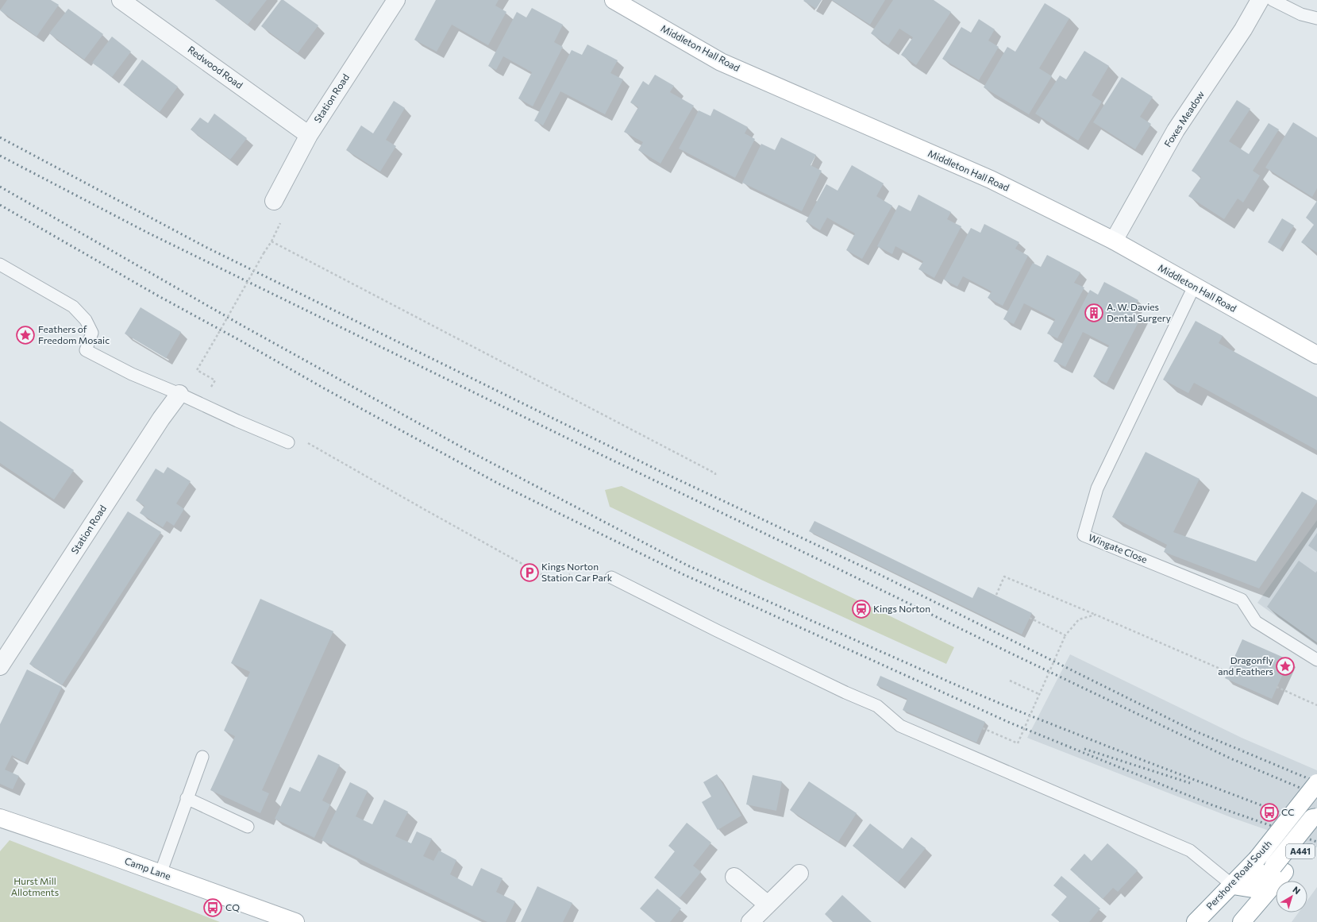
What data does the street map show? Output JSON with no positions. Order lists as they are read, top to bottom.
{
  "streets": {
    "main road": [
      "Middleton Hall Road",
      "A441",
      "Camp Lane",
      "Pershore Road South"
    ],
    "street": ["Redwood Road", "Station Road", "Foxes Meadow"],
    "lane": ["Wingate Close"]
  },
  "crossings": [
    ["Middleton Hall Road", "Foxes Meadow"],
    ["Middleton Hall Road", "Wingate Close"],
    ["Redwood Road", "Station Road"]
  ],
  "parks": ["Hurst Mill Allotments"],
  "places": {
    "building": ["A. W. Davies Dental Surgery"],
    "place": ["Feathers of Freedom Mosaic", "Dragonfly and Feathers"],
    "parking": ["Kings Norton Station Car Park"],
    "station": ["Kings Norton"],
    "bus stop": ["CC", "CQ"]
  },
  "north": "top right"
}
